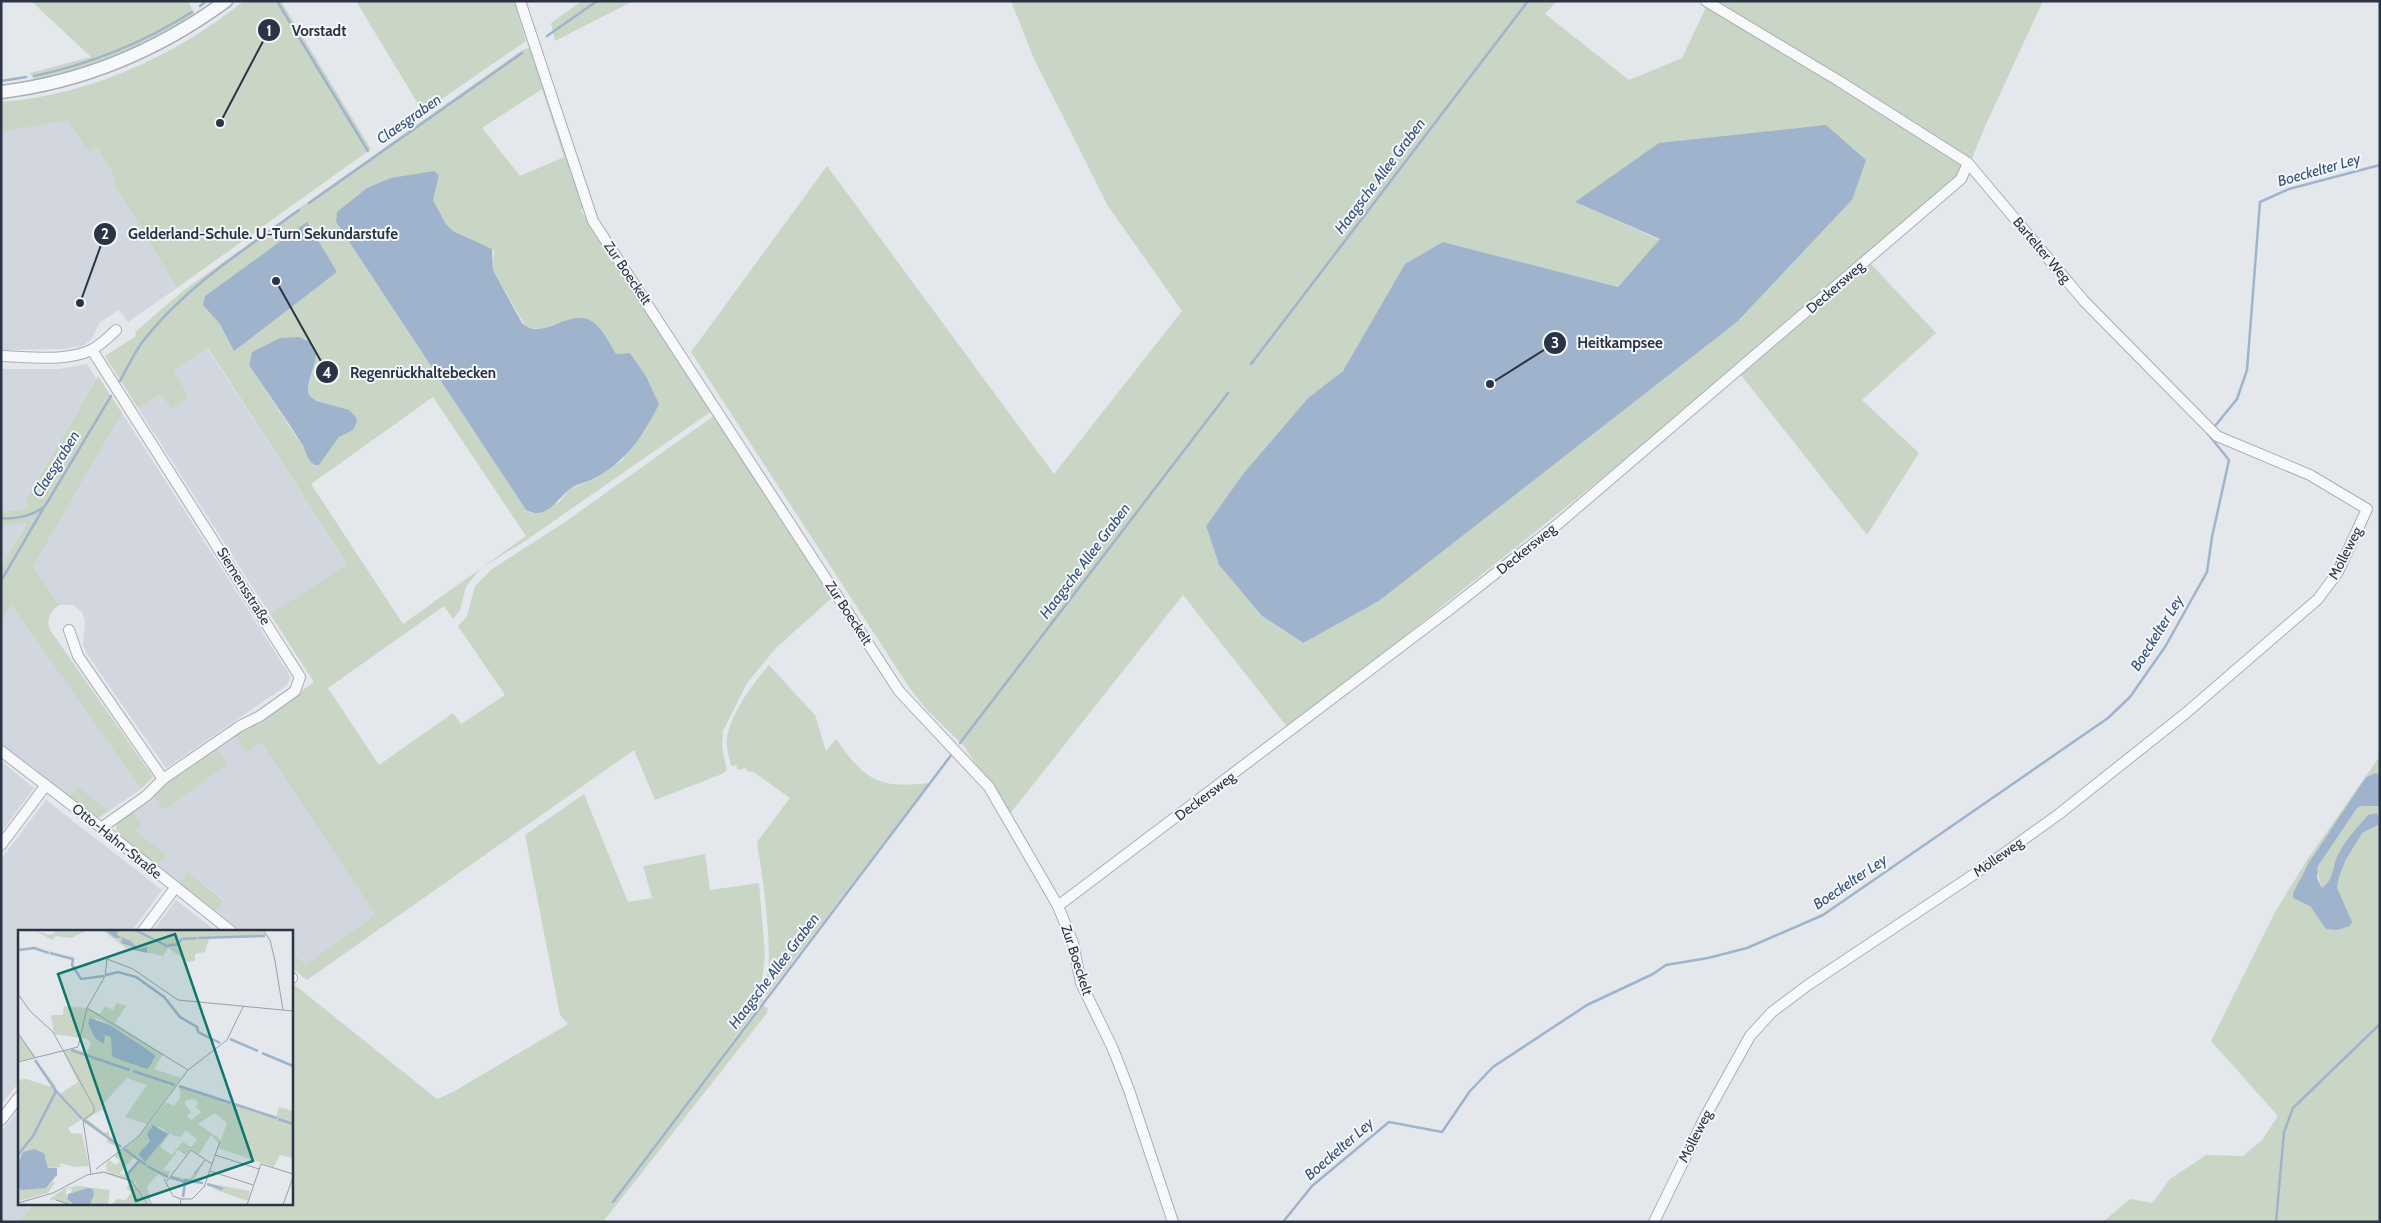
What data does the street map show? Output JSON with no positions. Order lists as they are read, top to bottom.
{
  "streets": {
    "street": [
      "Bartelter Weg",
      "Zur Boeckelt",
      "Deckersweg",
      "Mölleweg",
      "Siemensstraße",
      "Otto-Hahn-Straße"
    ]
  },
  "crossings": [
    ["Bartelter Weg", "Deckersweg"],
    ["Bartelter Weg", "Mölleweg"],
    ["Zur Boeckelt", "Deckersweg"],
    ["Siemensstraße", "Otto-Hahn-Straße"]
  ],
  "water": ["Claesgraben", "Boeckelter Ley", "Haagsche Allee Graben"],
  "places": [
    "Vorstadt",
    "Regenrückhaltebecken",
    "Gelderland-Schule. U-Turn Sekundarstufe",
    "Heitkampsee"
  ]
}
